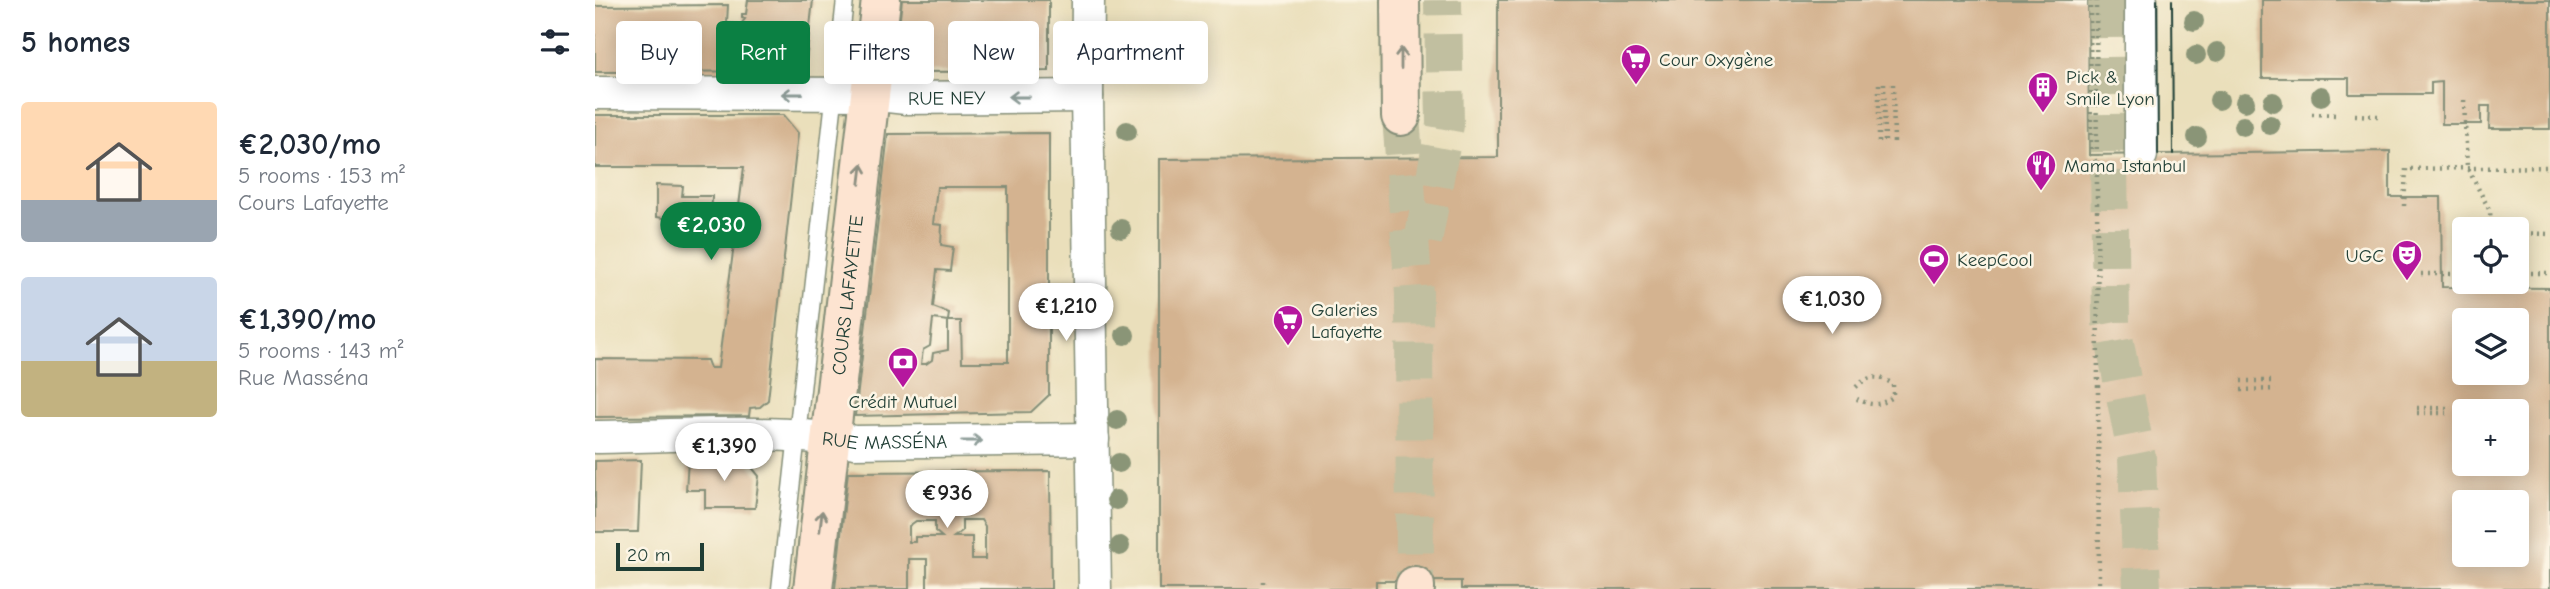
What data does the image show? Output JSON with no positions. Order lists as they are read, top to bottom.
{
  "streets": {
    "main road": ["COURS LAFAYETTE"],
    "street": ["RUE NEY", "RUE MASSÉNA"]
  },
  "crossings": [
    ["RUE NEY", "COURS LAFAYETTE"],
    ["COURS LAFAYETTE", "RUE MASSÉNA"]
  ],
  "one_way": ["RUE NEY", "RUE MASSÉNA"],
  "places": {
    "supermarket": ["Cour Oxygène", "Galeries Lafayette"],
    "building": ["Pick & Smile Lyon"],
    "restaurant": ["Mama Istanbul"],
    "theatre": ["UGC"],
    "sports": ["KeepCool"],
    "bank": ["Crédit Mutuel"]
  },
  "scale_bar": "20 m",
  "page": {
    "heading": "5 homes",
    "chip": [
      "Buy",
      "Rent",
      "Filters",
      "New",
      "Apartment"
    ],
    "list": [
      {
        "name": "€2,030/mo",
        "note": "5 rooms · 153 m² · Cours Lafayette"
      },
      {
        "name": "€1,390/mo",
        "note": "5 rooms · 143 m² · Rue Masséna"
      }
    ],
    "price": [
      "€2,030",
      "€1,030",
      "€1,210",
      "€1,390",
      "€936"
    ],
    "map_buttons": ["+", "−"],
    "scale": "20 m"
  }
}
